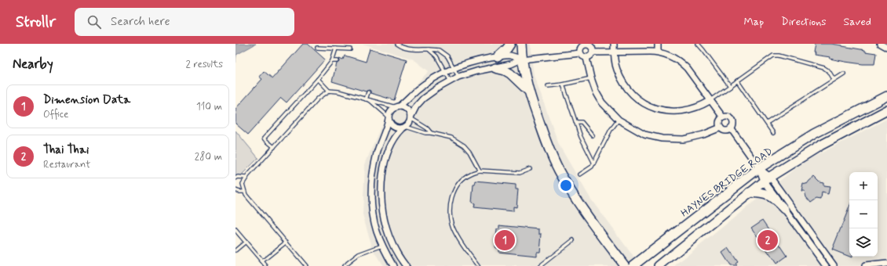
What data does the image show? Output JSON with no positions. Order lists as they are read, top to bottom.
{
  "streets": {
    "main road": ["HAYNES BRIDGE ROAD"]
  },
  "page": {
    "header": "Strollr",
    "search": "Search here",
    "nav": ["Map", "Directions", "Saved"],
    "heading": ["Nearby", "2 results"],
    "list": [
      {
        "mark": "1",
        "name": "Dimension Data",
        "note": "Office",
        "value": "110 m"
      },
      {
        "mark": "2",
        "name": "Thai Thai",
        "note": "Restaurant",
        "value": "280 m"
      }
    ],
    "map_buttons": ["+", "−"],
    "pins": ["1", "2"]
  }
}
